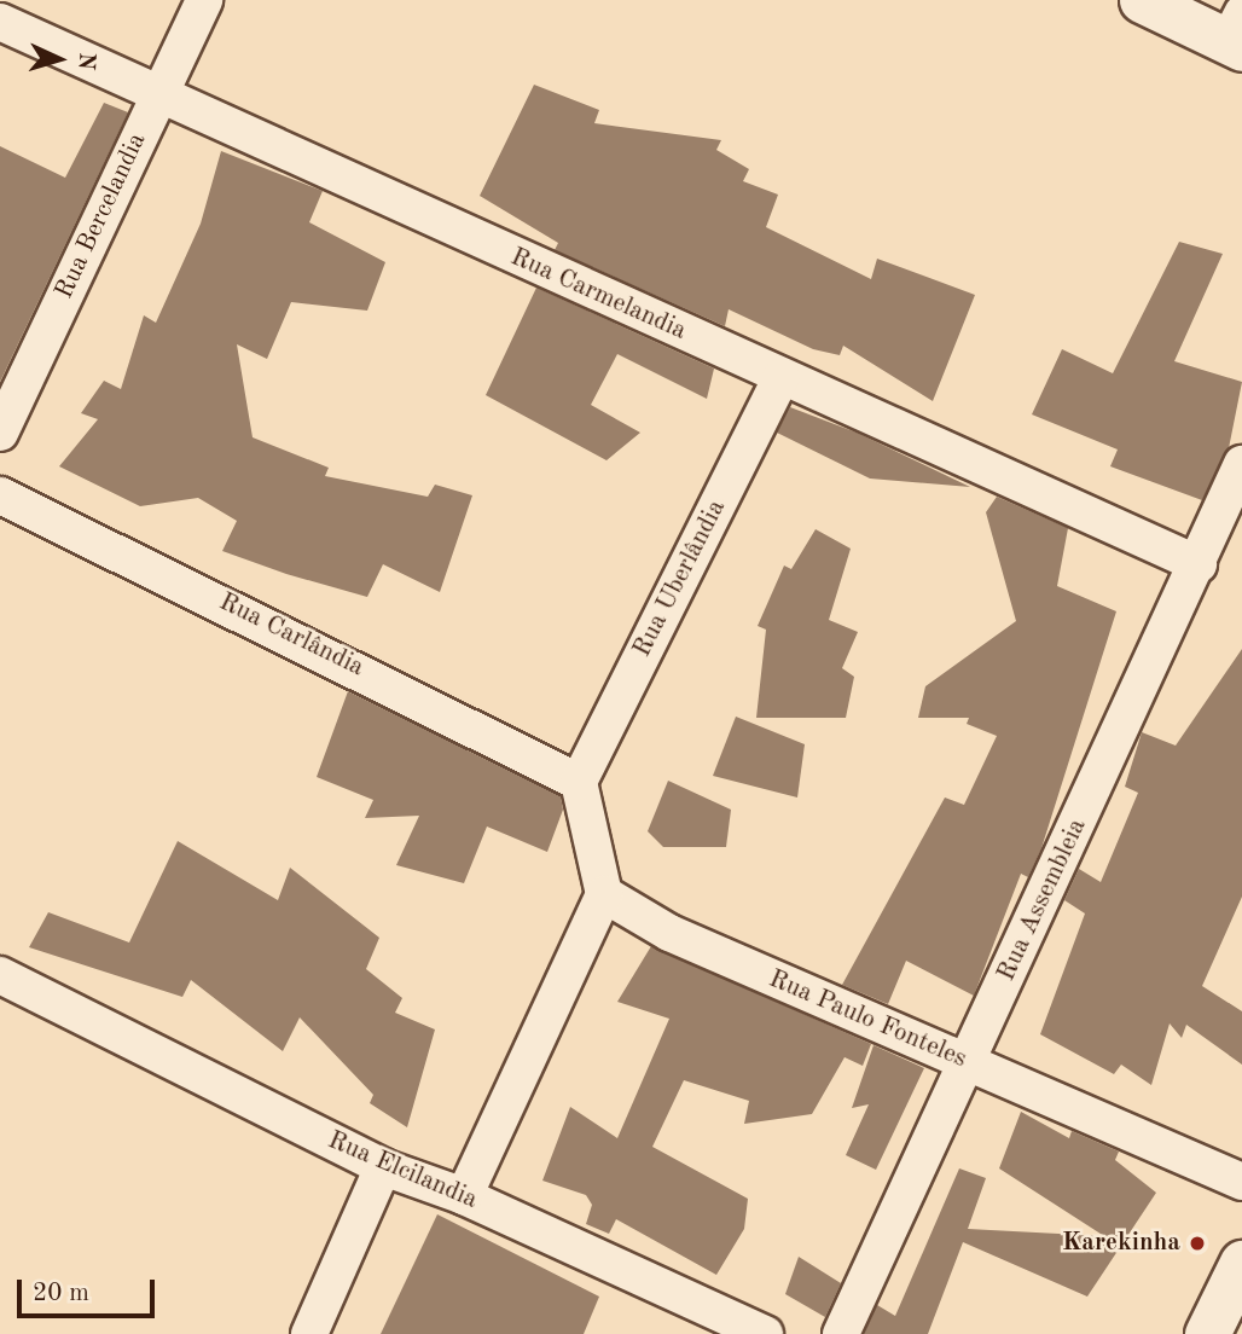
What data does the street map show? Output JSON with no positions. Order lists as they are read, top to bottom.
{
  "streets": {
    "street": [
      "Rua Bercelandia",
      "Rua Carmelandia",
      "Rua Uberlândia",
      "Rua Carlândia",
      "Rua Assembleia",
      "Rua Paulo Fonteles",
      "Rua Elcilandia"
    ]
  },
  "crossings": [
    ["Rua Bercelandia", "Rua Carmelandia"],
    ["Rua Carmelandia", "Rua Uberlândia"],
    ["Rua Carmelandia", "Rua Assembleia"],
    ["Rua Uberlândia", "Rua Carlândia"],
    ["Rua Assembleia", "Rua Paulo Fonteles"]
  ],
  "places": ["Karekinha"],
  "scale_bar": "20 m",
  "north": "right"
}
